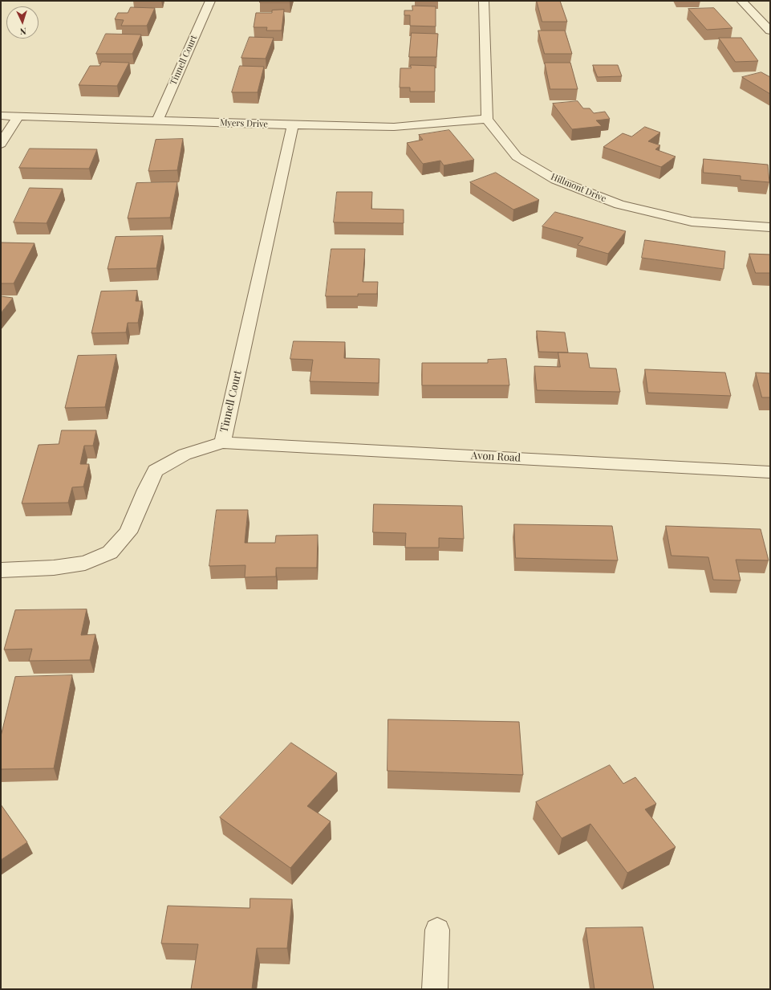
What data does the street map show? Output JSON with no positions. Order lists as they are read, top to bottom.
{
  "streets": {
    "street": [
      "Tinnell Court",
      "Myers Drive",
      "Hillmont Drive",
      "Avon Road"
    ]
  },
  "crossings": [
    ["Tinnell Court", "Myers Drive"],
    ["Tinnell Court", "Avon Road"],
    ["Myers Drive", "Hillmont Drive"]
  ],
  "north": "bottom"
}
